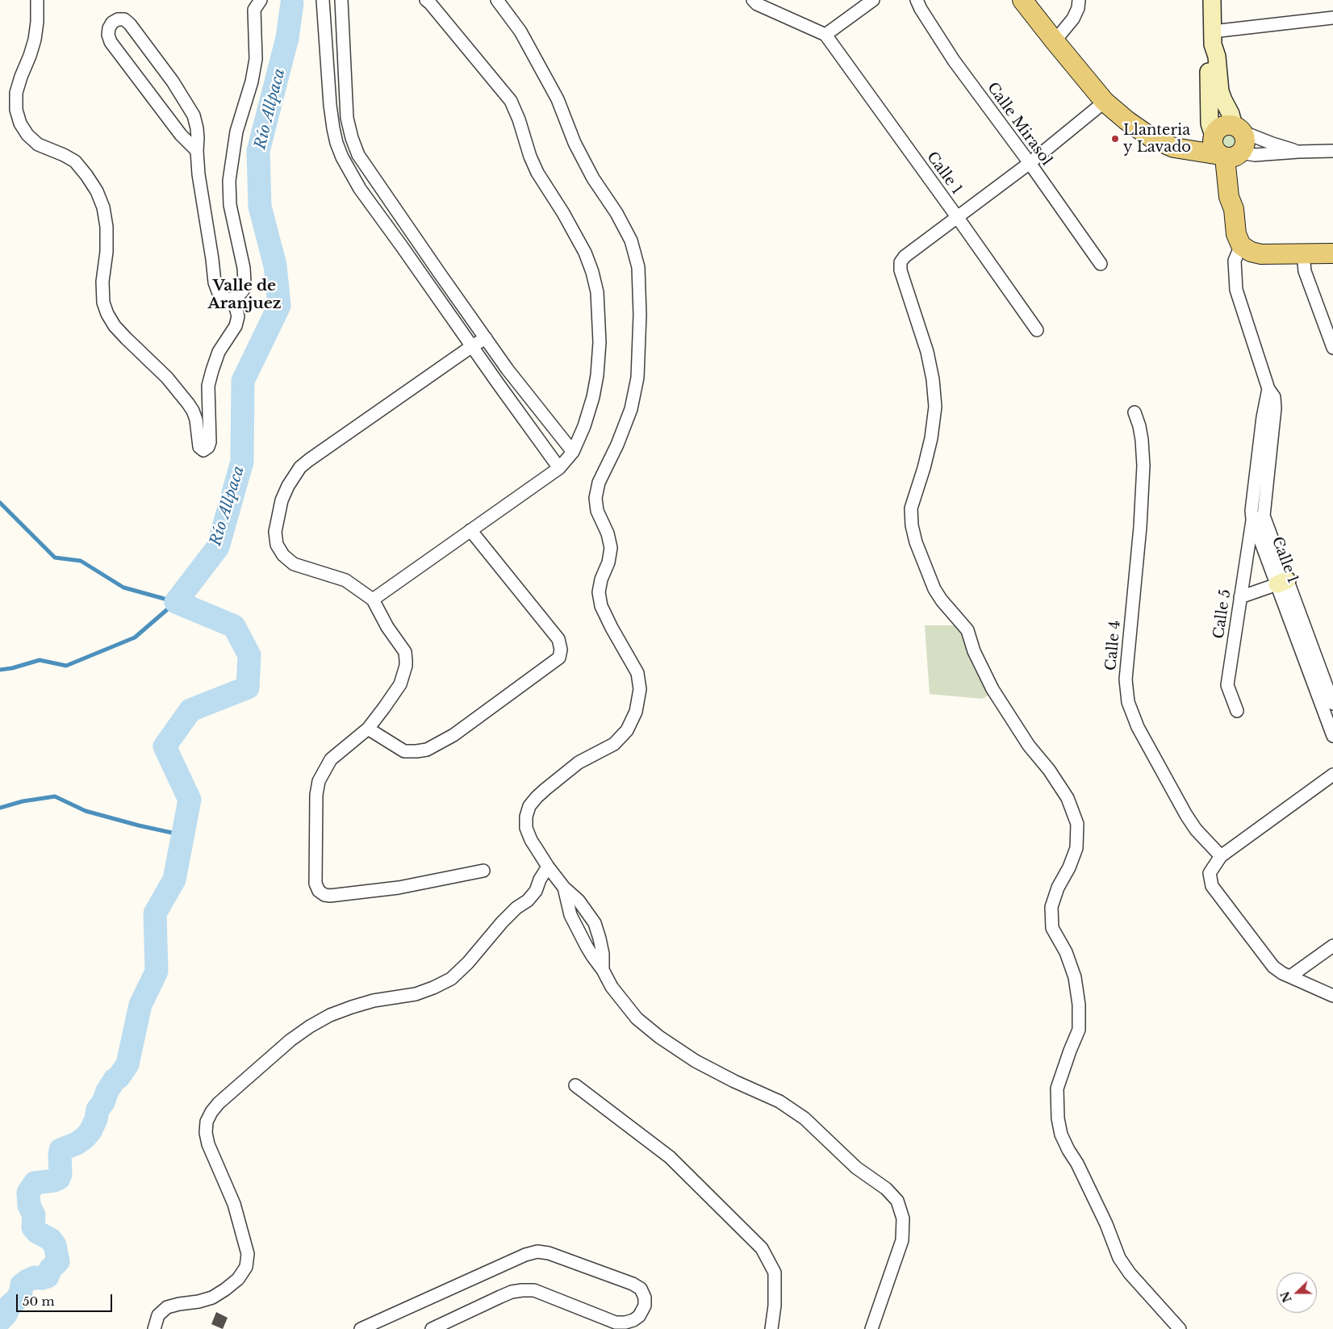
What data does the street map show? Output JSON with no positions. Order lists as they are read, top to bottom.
{
  "streets": {
    "street": [
      "Calle Mirasol",
      "Calle 1",
      "Calle 5",
      "Calle 4"
    ]
  },
  "crossings": [
    ["Calle 1", "Calle 5"]
  ],
  "districts": ["Valle de Aranjuez"],
  "water": ["Río Allpaca"],
  "places": ["Llanteria y Lavado"],
  "scale_bar": "50 m",
  "north": "left"
}
